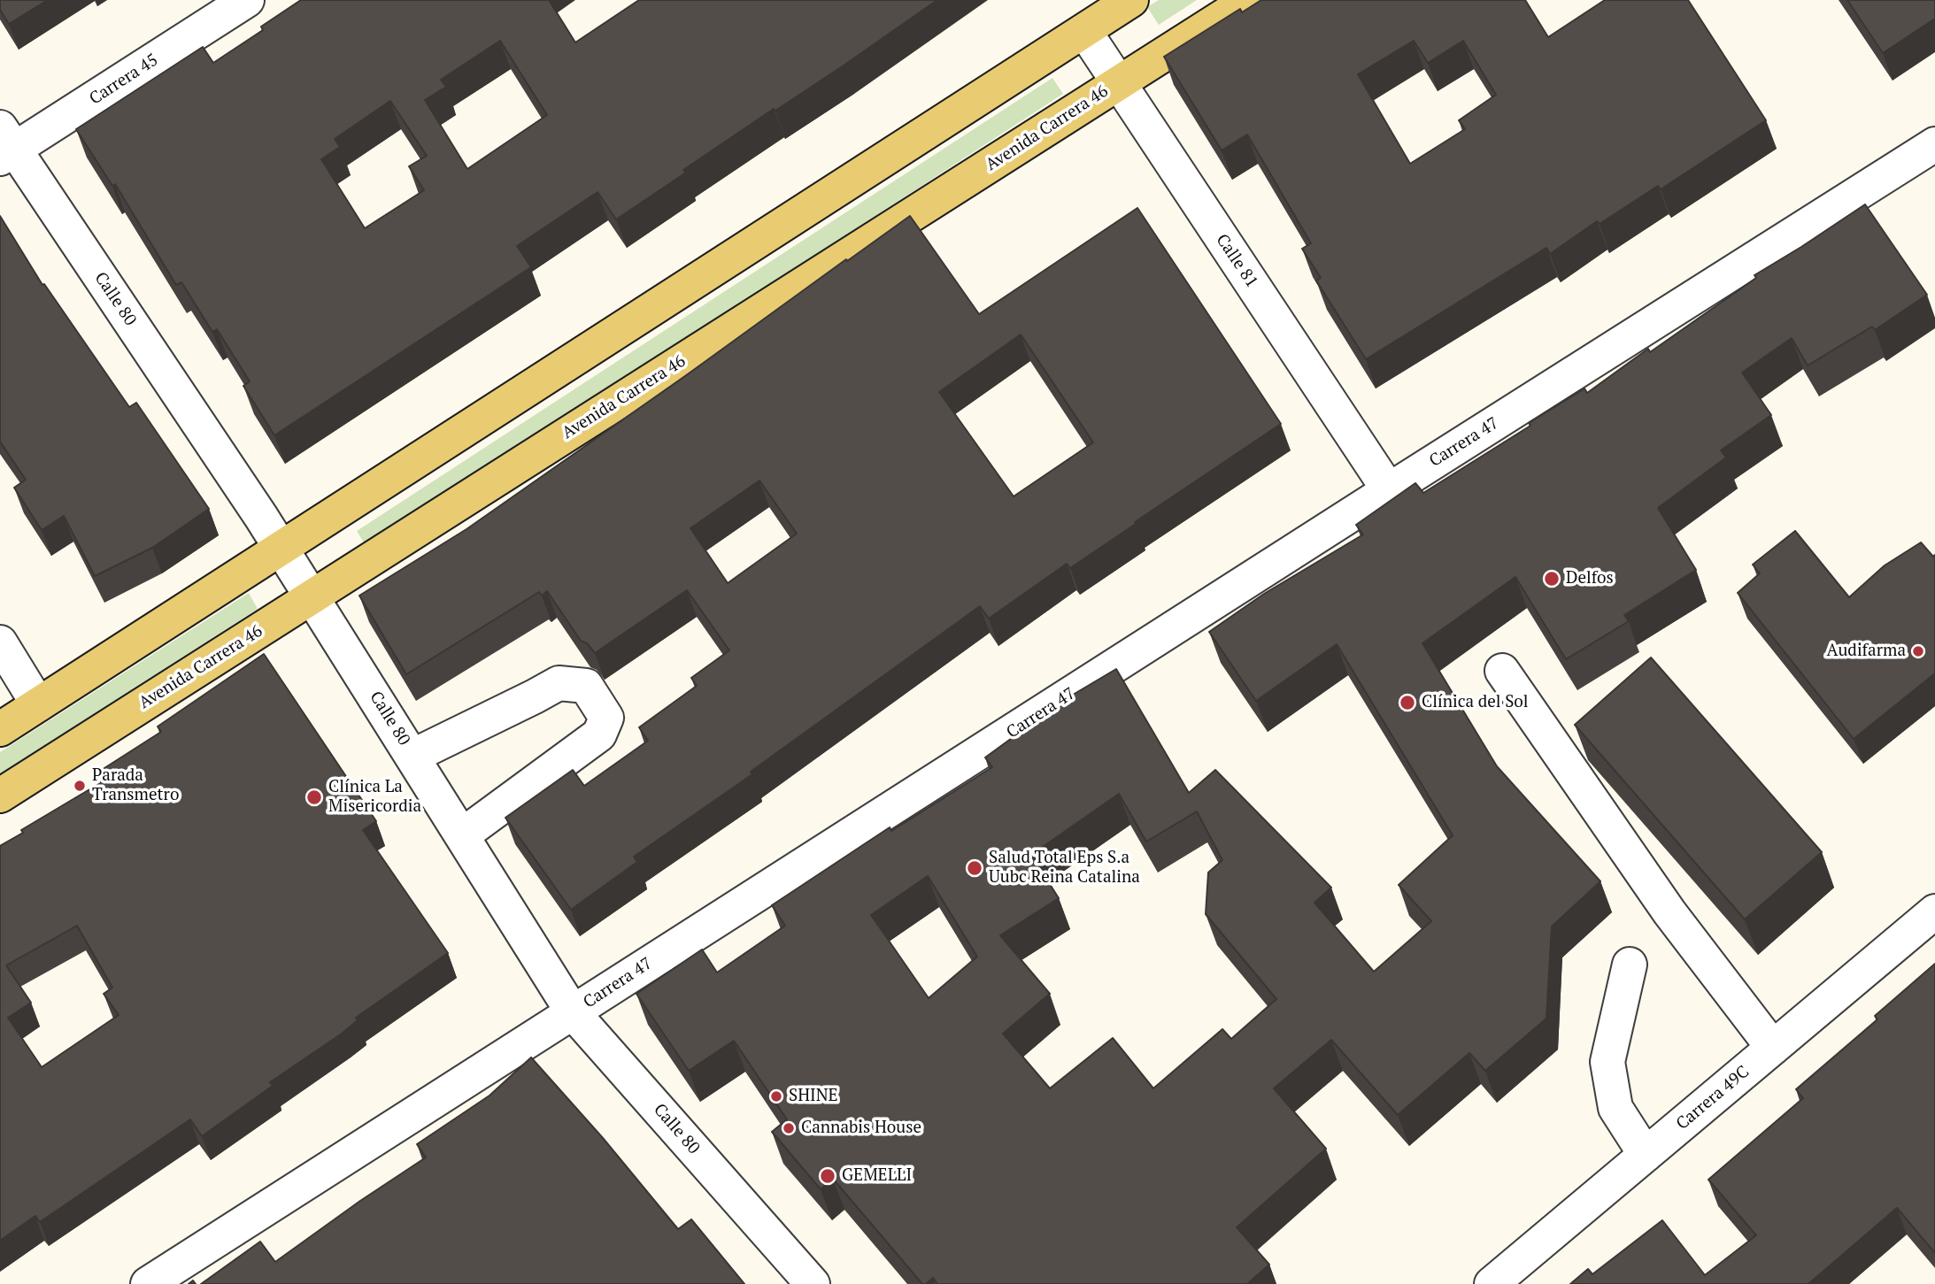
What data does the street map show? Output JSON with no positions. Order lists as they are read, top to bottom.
{
  "streets": {
    "main road": ["Avenida Carrera 46"],
    "street": [
      "Carrera 45",
      "Calle 81",
      "Calle 80",
      "Carrera 47",
      "Carrera 49C"
    ]
  },
  "crossings": [
    ["Carrera 45", "Calle 80"],
    ["Avenida Carrera 46", "Calle 81"],
    ["Avenida Carrera 46", "Calle 80"],
    ["Calle 81", "Carrera 47"],
    ["Calle 80", "Carrera 47"]
  ],
  "places": [
    "Delfos",
    "Audifarma",
    "Clínica del Sol",
    "Parada Transmetro",
    "Clínica La Misericordia",
    "Salud Total Eps S.a Uubc Reina Catalina",
    "SHINE",
    "Cannabis House",
    "GEMELLI"
  ]
}
